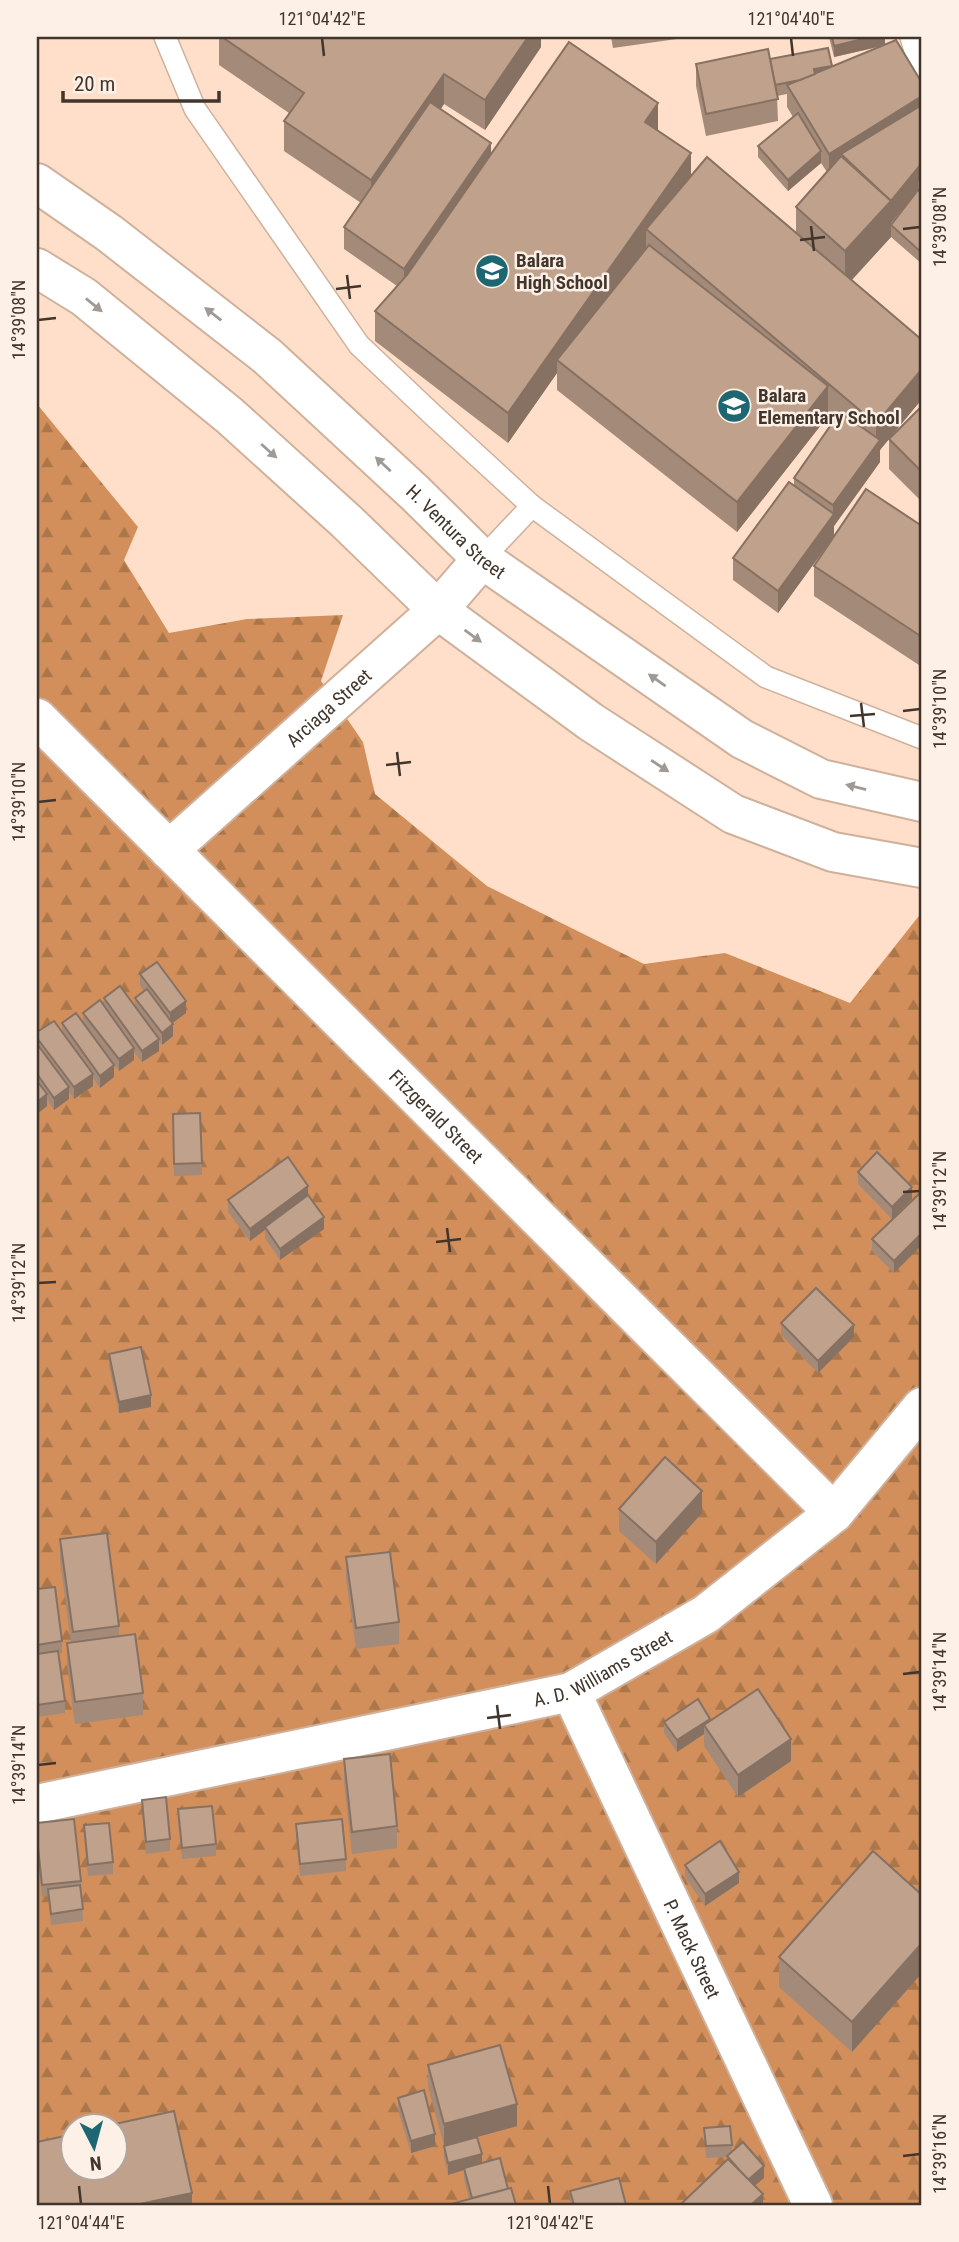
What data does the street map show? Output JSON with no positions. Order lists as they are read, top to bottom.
{
  "streets": {
    "street": [
      "H. Ventura Street",
      "Arciaga Street",
      "Fitzgerald Street",
      "A. D. Williams Street",
      "P. Mack Street"
    ]
  },
  "crossings": [
    ["H. Ventura Street", "Arciaga Street"],
    ["Arciaga Street", "Fitzgerald Street"],
    ["Fitzgerald Street", "A. D. Williams Street"],
    ["A. D. Williams Street", "P. Mack Street"]
  ],
  "places": {
    "school or university": ["Balara High School", "Balara Elementary School"]
  },
  "scale_bar": "20 m",
  "north": "bottom",
  "coordinates": [
    "121°04'42\"E",
    "121°04'40\"E",
    "14°39'08\"N",
    "14°39'10\"N",
    "14°39'12\"N",
    "14°39'14\"N",
    "14°39'16\"N",
    "121°04'44\"E"
  ]
}
